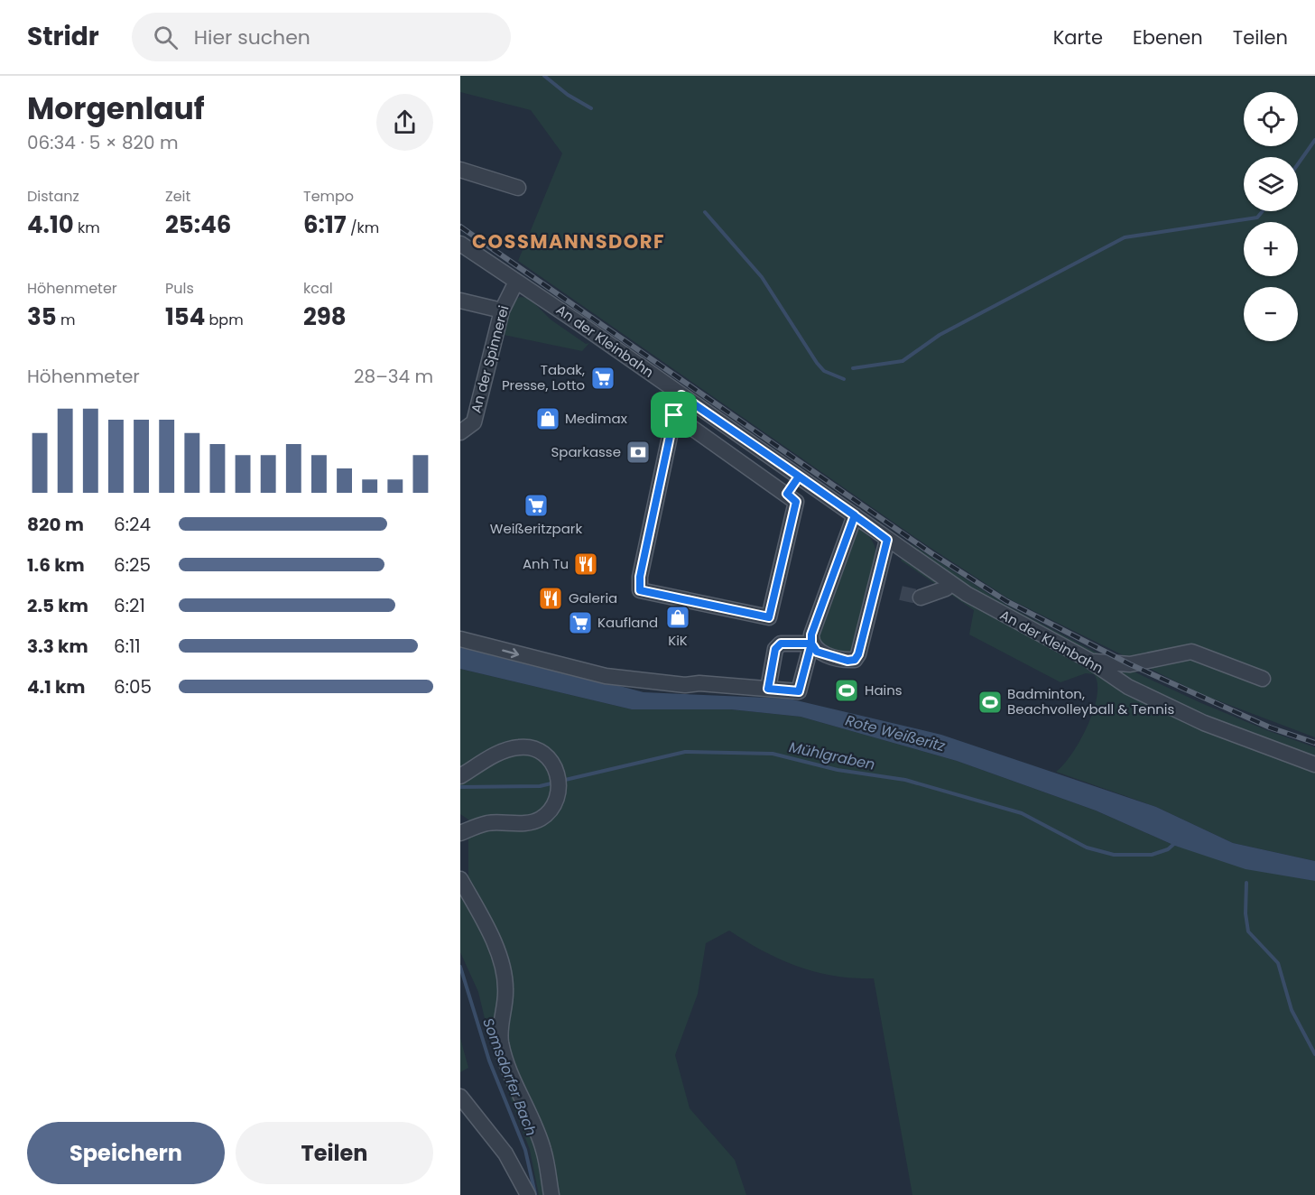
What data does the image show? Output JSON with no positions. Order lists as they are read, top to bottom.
{
  "streets": {
    "street": ["An der Kleinbahn", "An der Spinnerei"]
  },
  "crossings": [
    ["An der Kleinbahn", "An der Spinnerei"]
  ],
  "districts": ["COSSMANNSDORF"],
  "water": ["Rote Weißeritz", "Mühlgraben", "Somsdorfer Bach"],
  "places": {
    "supermarket": ["Tabak, Presse, Lotto", "Weißeritzpark", "Kaufland"],
    "shop": ["Medimax", "KiK"],
    "bank": ["Sparkasse"],
    "restaurant": ["Anh Tu", "Galeria"],
    "sports": ["Hains", "Badminton, Beachvolleyball & Tennis"]
  },
  "page": {
    "header": "Stridr",
    "search": "Hier suchen",
    "nav": ["Karte", "Ebenen", "Teilen"],
    "heading": ["Morgenlauf", "06:34 · 5 × 820 m"],
    "map_buttons": ["+", "−"],
    "stats": [
      ["Distanz", "4.10 km"],
      ["Zeit", "25:46"],
      ["Tempo", "6:17 /km"],
      ["Höhenmeter", "35 m"],
      ["Puls", "154 bpm"],
      ["kcal", "298"]
    ],
    "chart": ["Höhenmeter", "28–34 m"],
    "list": [
      {
        "name": "820 m",
        "note": "6:24"
      },
      {
        "name": "1.6 km",
        "note": "6:25"
      },
      {
        "name": "2.5 km",
        "note": "6:21"
      },
      {
        "name": "3.3 km",
        "note": "6:11"
      },
      {
        "name": "4.1 km",
        "note": "6:05"
      }
    ],
    "buttons": ["Speichern", "Teilen"]
  }
}
